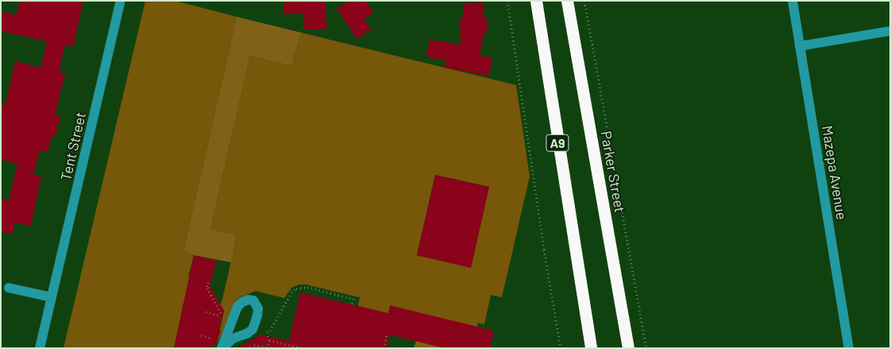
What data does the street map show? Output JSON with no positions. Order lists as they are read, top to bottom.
{
  "streets": {
    "highway": ["A9", "Parker Street"],
    "street": ["Tent Street", "Mazepa Avenue"]
  }
}
